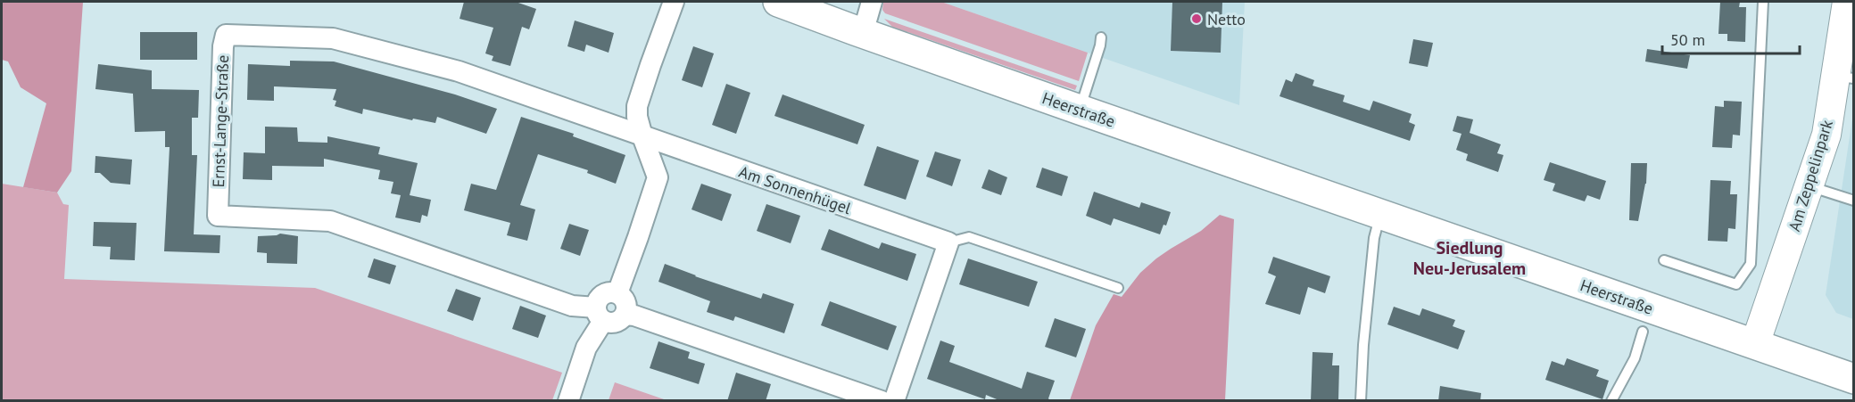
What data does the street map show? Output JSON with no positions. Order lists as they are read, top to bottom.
{
  "streets": {
    "main road": ["Heerstraße", "Am Zeppelinpark"],
    "street": ["Ernst-Lange-Straße", "Am Sonnenhügel"]
  },
  "crossings": [
    ["Heerstraße", "Am Zeppelinpark"],
    ["Ernst-Lange-Straße", "Am Sonnenhügel"]
  ],
  "districts": ["Siedlung Neu-Jerusalem"],
  "places": ["Netto"],
  "scale_bar": "50 m"
}
